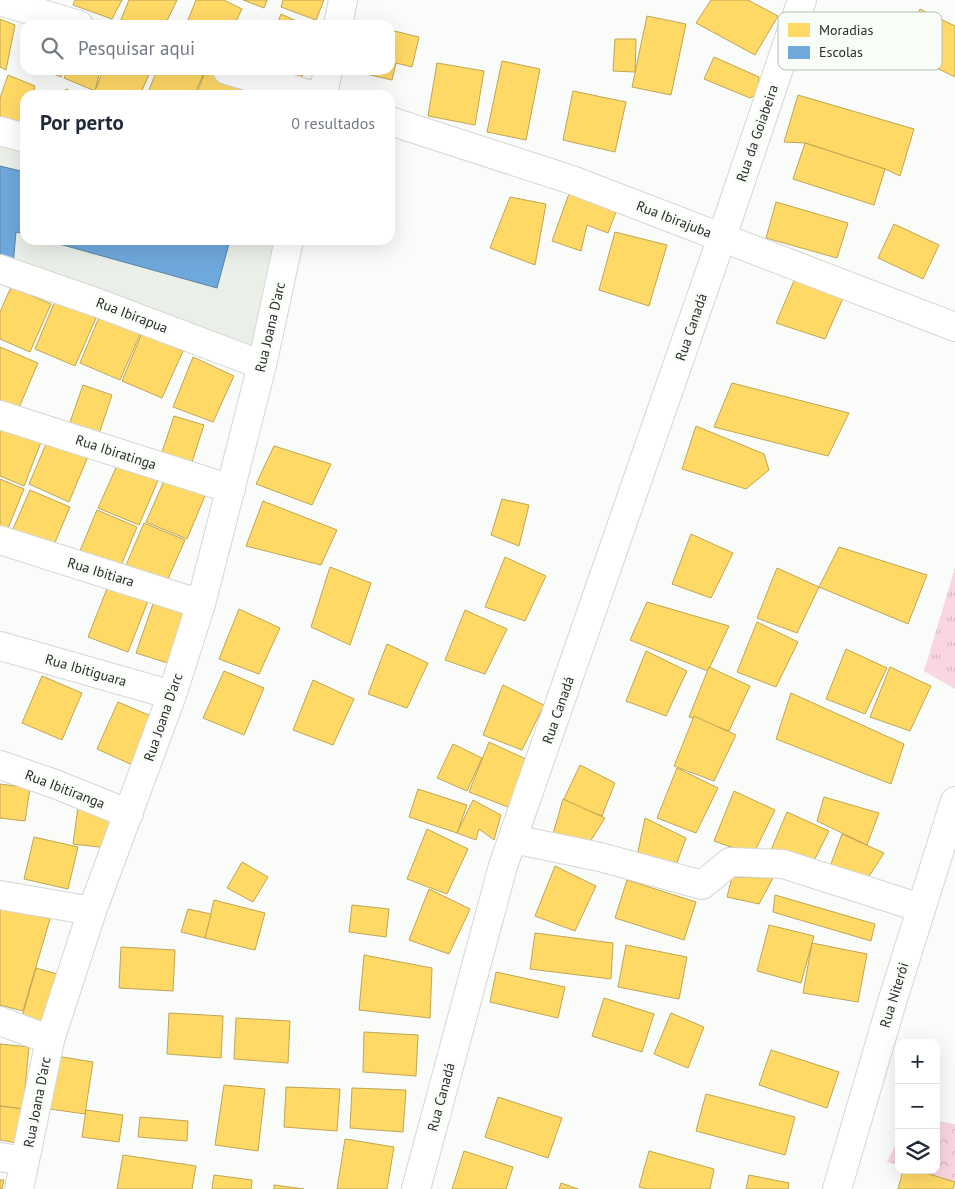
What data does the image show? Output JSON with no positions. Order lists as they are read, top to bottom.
{
  "streets": {
    "street": [
      "Rua da Goiabeira",
      "Rua Ibirajuba",
      "Rua Ibirapua",
      "Rua Joana D'arc",
      "Rua Canadá",
      "Rua Ibiratinga",
      "Rua Ibitiara",
      "Rua Ibitiguara",
      "Rua Ibitiranga",
      "Rua Niterói"
    ]
  },
  "crossings": [
    ["Rua da Goiabeira", "Rua Ibirajuba"],
    ["Rua da Goiabeira", "Rua Canadá"],
    ["Rua Ibirajuba", "Rua Canadá"],
    ["Rua Ibirapua", "Rua Joana D'arc"],
    ["Rua Joana D'arc", "Rua Ibiratinga"],
    ["Rua Joana D'arc", "Rua Ibitiara"],
    ["Rua Joana D'arc", "Rua Ibitiguara"],
    ["Rua Joana D'arc", "Rua Ibitiranga"]
  ],
  "legend": ["Moradias", "Escolas"],
  "page": {
    "search": "Pesquisar aqui",
    "heading": ["Por perto", "0 resultados"],
    "map_buttons": ["+", "−"]
  }
}
